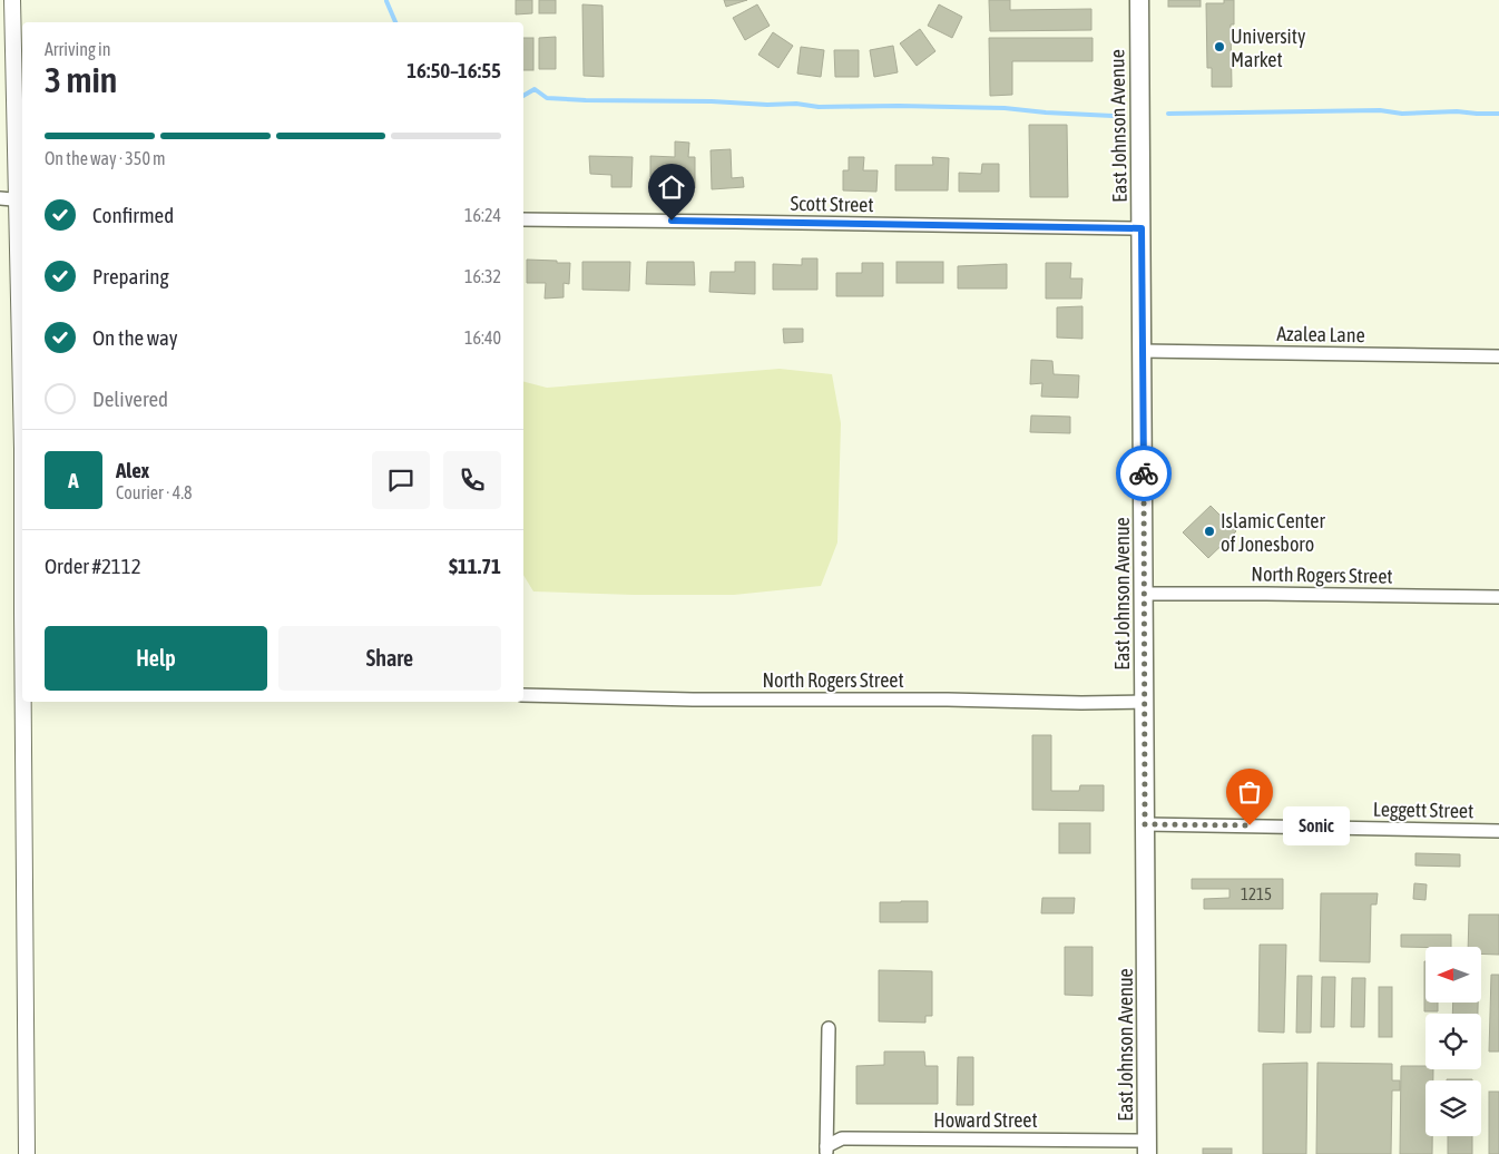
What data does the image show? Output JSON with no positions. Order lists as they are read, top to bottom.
{
  "streets": {
    "main road": ["East Johnson Avenue"],
    "street": [
      "Scott Street",
      "Azalea Lane",
      "North Rogers Street",
      "Leggett Street",
      "Howard Street"
    ]
  },
  "crossings": [
    ["East Johnson Avenue", "Scott Street"],
    ["East Johnson Avenue", "Azalea Lane"],
    ["East Johnson Avenue", "North Rogers Street"],
    ["East Johnson Avenue", "Leggett Street"],
    ["East Johnson Avenue", "Howard Street"]
  ],
  "places": ["University Market", "Islamic Center of Jonesboro", "Sonic"],
  "house_numbers": ["1215"],
  "north": "left",
  "page": {
    "heading": ["3 min", "Arriving in", "16:50–16:55"],
    "panel": [
      "Alex",
      "Courier · 4.8",
      "Order #2112",
      "$11.71"
    ],
    "bar": "On the way · 350 m",
    "list": [
      ["Confirmed", "16:24"],
      ["Preparing", "16:32"],
      ["On the way", "16:40"],
      "Delivered"
    ],
    "round": "A",
    "buttons": ["Help", "Share"],
    "bubble": "Sonic"
  }
}
